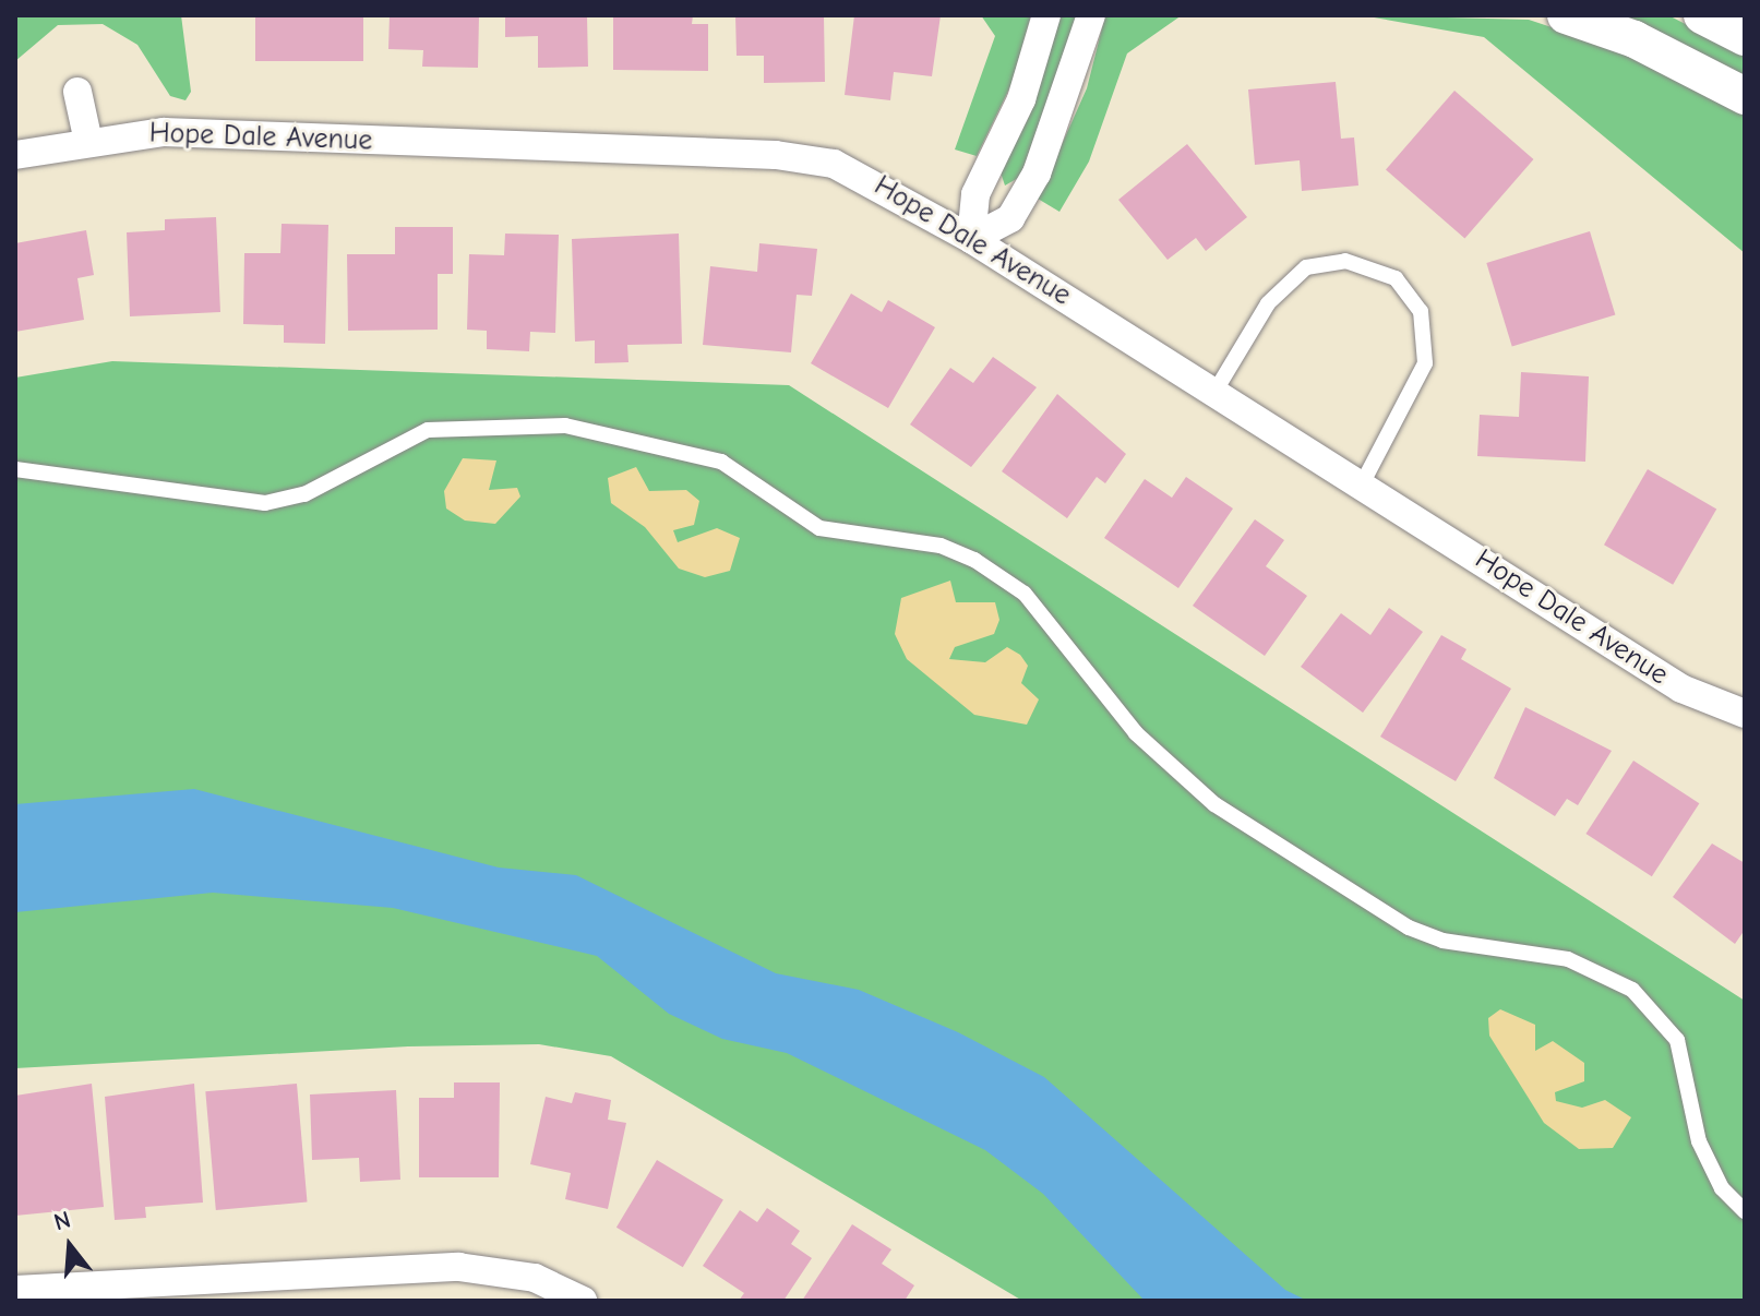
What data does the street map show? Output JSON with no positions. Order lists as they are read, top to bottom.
{
  "streets": {
    "street": ["Hope Dale Avenue"]
  },
  "north": "top"
}
